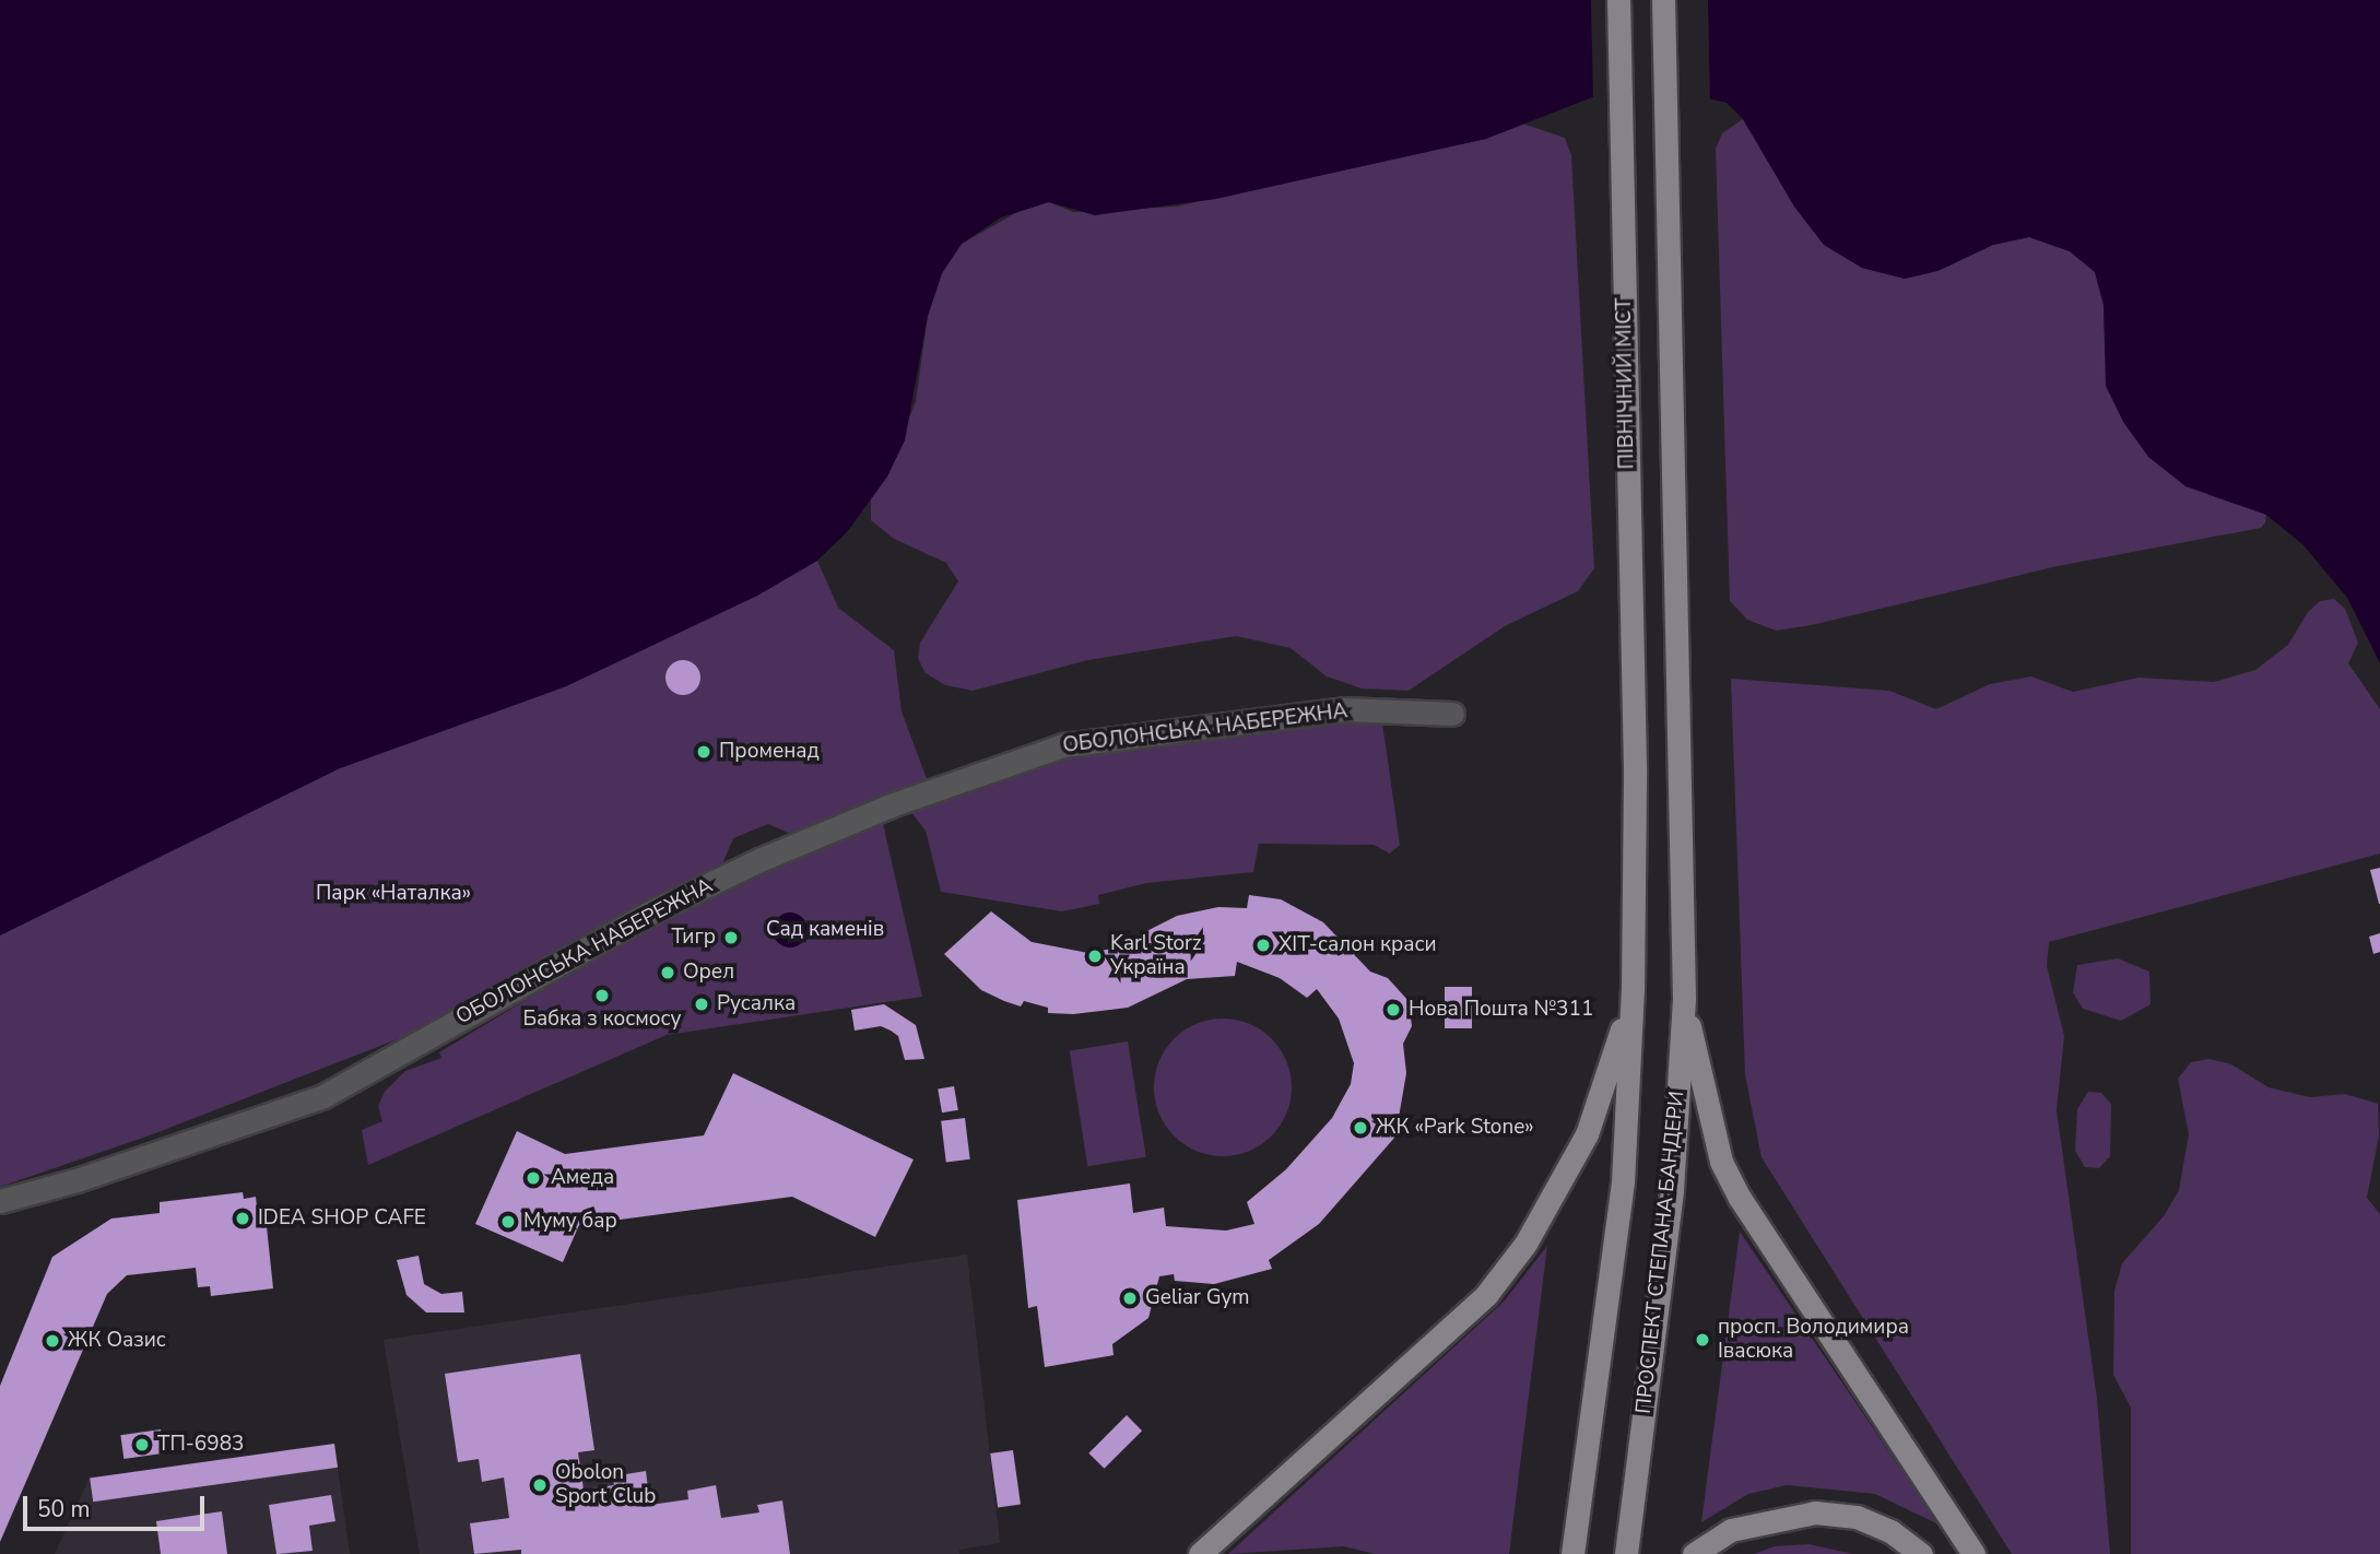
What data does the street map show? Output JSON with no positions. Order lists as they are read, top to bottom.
{
  "streets": {
    "main road": ["ПІВНІЧНИЙ МІСТ", "ПРОСПЕКТ СТЕПАНА БАНДЕРИ"],
    "street": ["ОБОЛОНСЬКА НАБЕРЕЖНА"]
  },
  "parks": ["Парк «Наталка»", "Сад каменів"],
  "places": [
    "Променад",
    "Тигр",
    "ХІТ-салон краси",
    "Karl Storz Україна",
    "Орел",
    "Бабка з космосу",
    "Русалка",
    "Нова Пошта №311",
    "ЖК «Park Stone»",
    "Амеда",
    "IDEA SHOP CAFE",
    "Муму бар",
    "Geliar Gym",
    "просп. Володимира Івасюка",
    "ЖК Оазис",
    "ТП-6983",
    "Obolon Sport Club"
  ],
  "scale_bar": "50 m"
}
